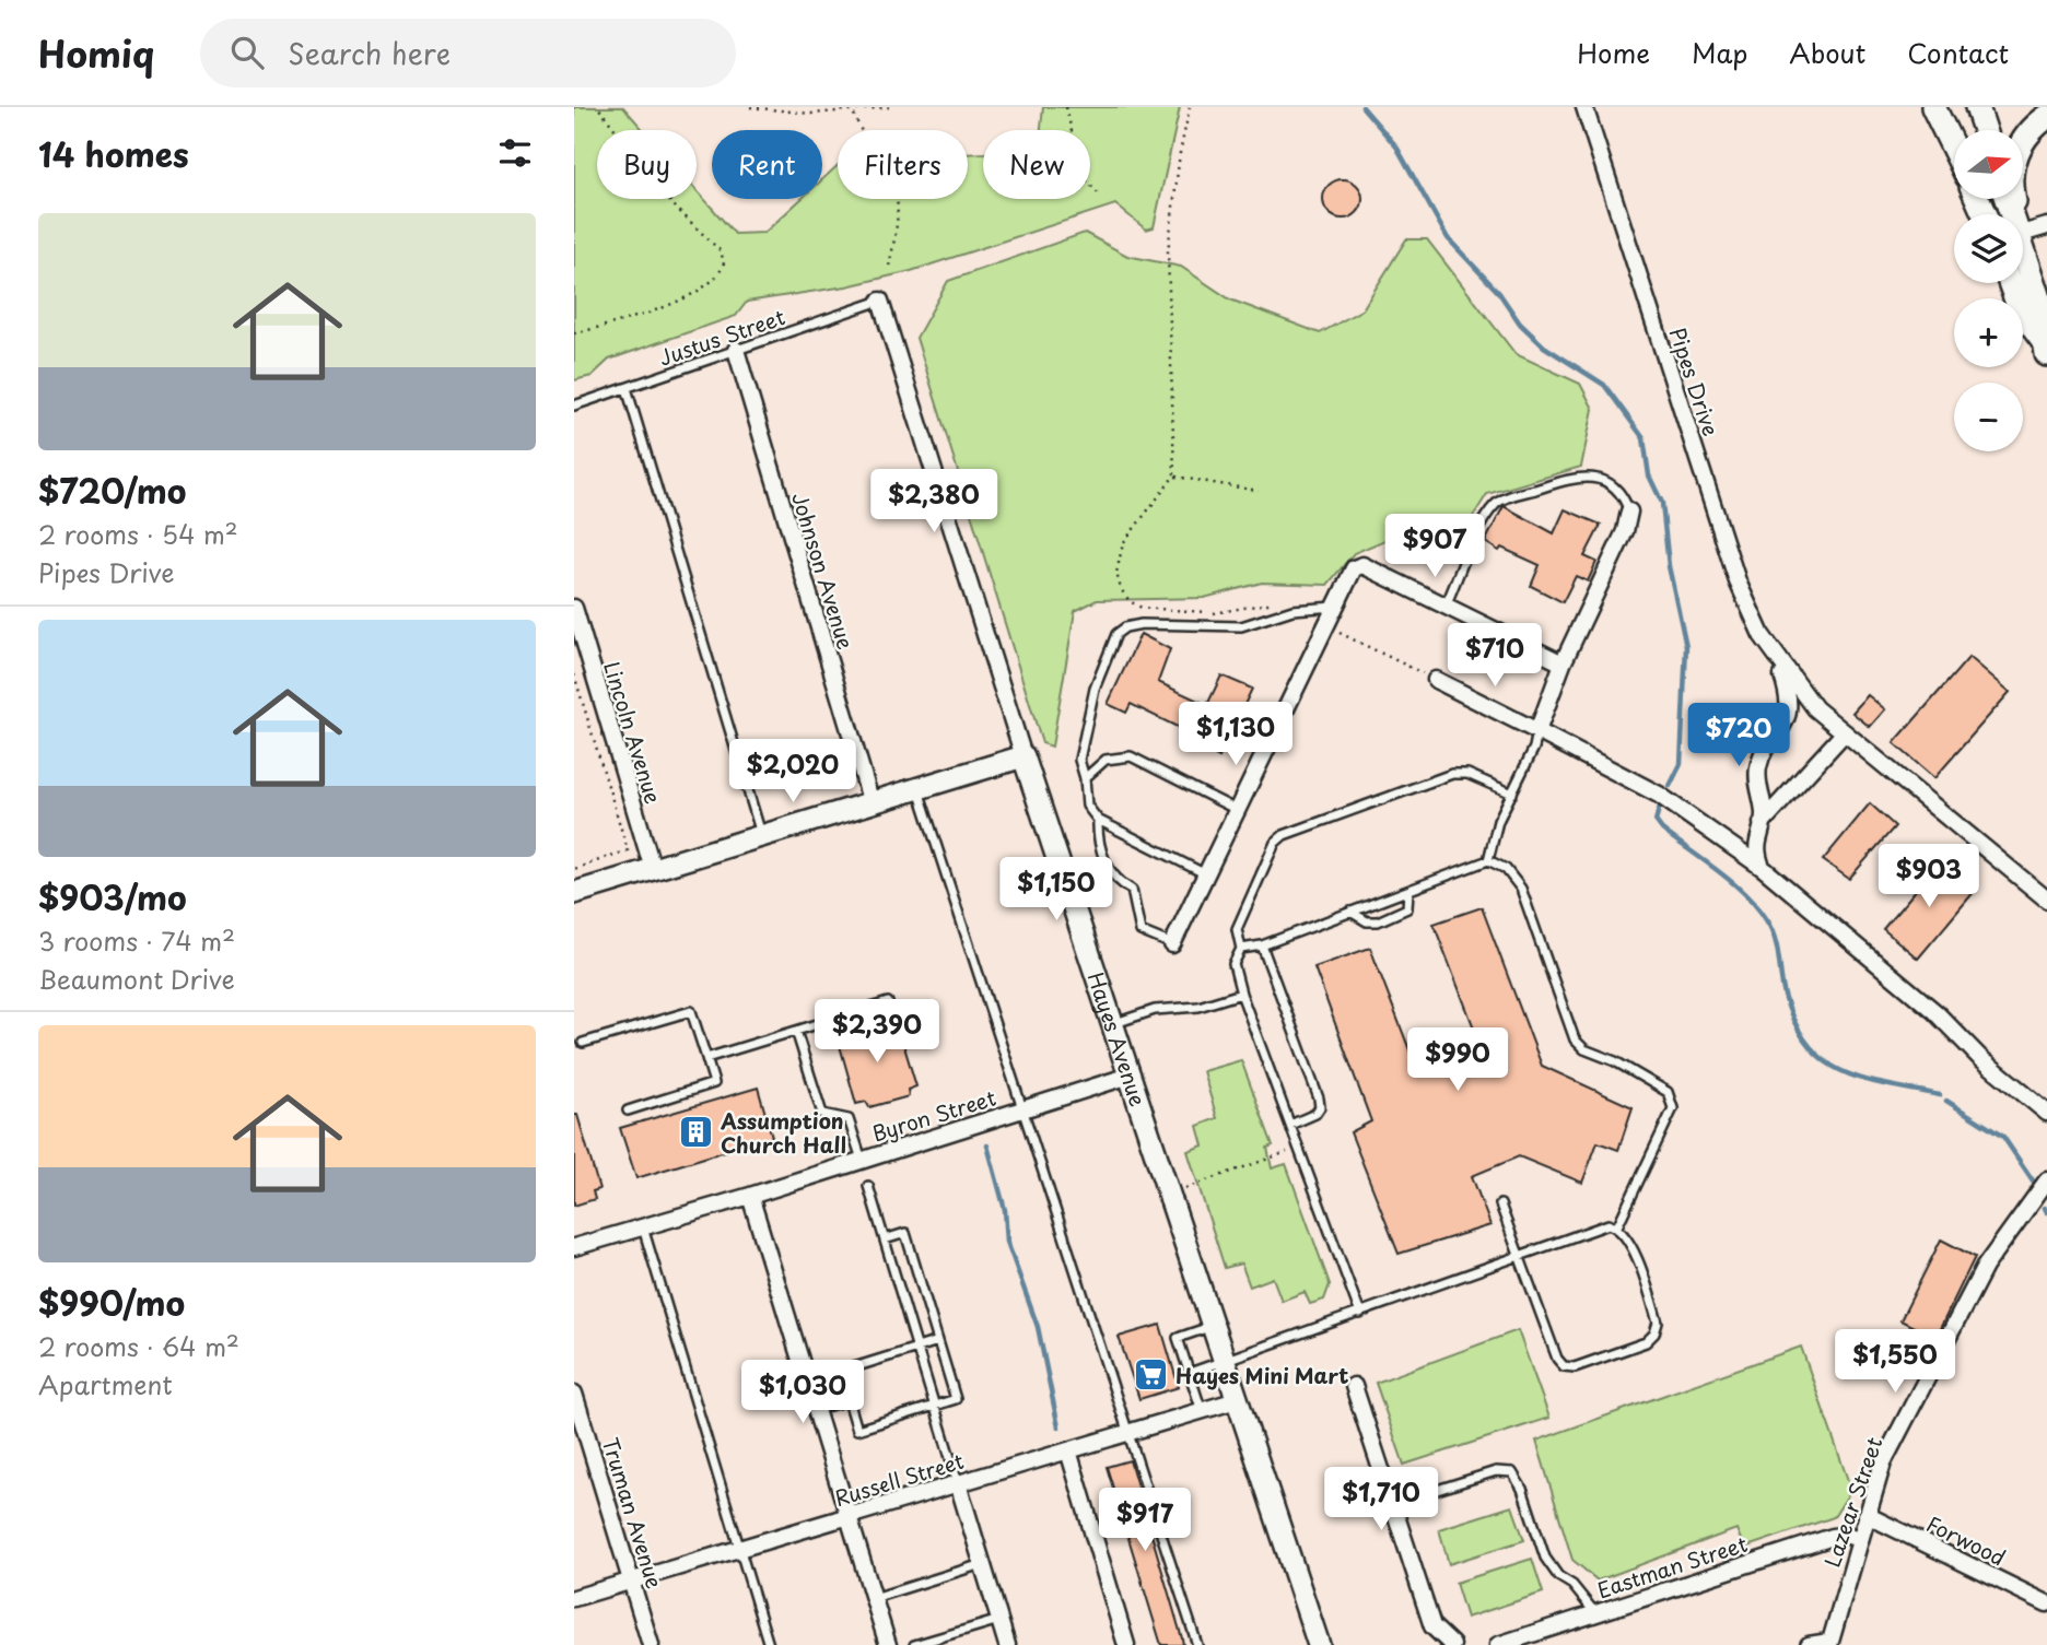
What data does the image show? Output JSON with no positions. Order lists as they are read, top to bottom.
{
  "streets": {
    "street": [
      "Pipes Drive",
      "Johnson Avenue",
      "Lincoln Avenue",
      "Hayes Avenue",
      "Byron Street",
      "Russell Street",
      "Lazear Street",
      "Truman Avenue",
      "Forwood",
      "Eastman Street"
    ],
    "lane": ["Justus Street"]
  },
  "crossings": [
    ["Justus Street", "Johnson Avenue"],
    ["Justus Street", "Hayes Avenue"],
    ["Hayes Avenue", "Byron Street"],
    ["Hayes Avenue", "Russell Street"],
    ["Russell Street", "Truman Avenue"],
    ["Lazear Street", "Forwood"],
    ["Lazear Street", "Eastman Street"]
  ],
  "places": {
    "building": ["Assumption Church Hall"],
    "supermarket": ["Hayes Mini Mart"]
  },
  "north": "right",
  "page": {
    "header": "Homiq",
    "search": "Search here",
    "nav": [
      "Home",
      "Map",
      "About",
      "Contact"
    ],
    "heading": "14 homes",
    "map_buttons": ["+", "−"],
    "chip": [
      "Buy",
      "Rent",
      "Filters",
      "New"
    ],
    "list": [
      {
        "name": "$720/mo",
        "note": "2 rooms · 54 m² · Pipes Drive"
      },
      {
        "name": "$903/mo",
        "note": "3 rooms · 74 m² · Beaumont Drive"
      },
      {
        "name": "$990/mo",
        "note": "2 rooms · 64 m² · Apartment"
      }
    ],
    "price": [
      "$2,380",
      "$907",
      "$710",
      "$1,130",
      "$720",
      "$2,020",
      "$903",
      "$1,150",
      "$2,390",
      "$990",
      "$1,550",
      "$1,030",
      "$1,710",
      "$917"
    ]
  }
}
